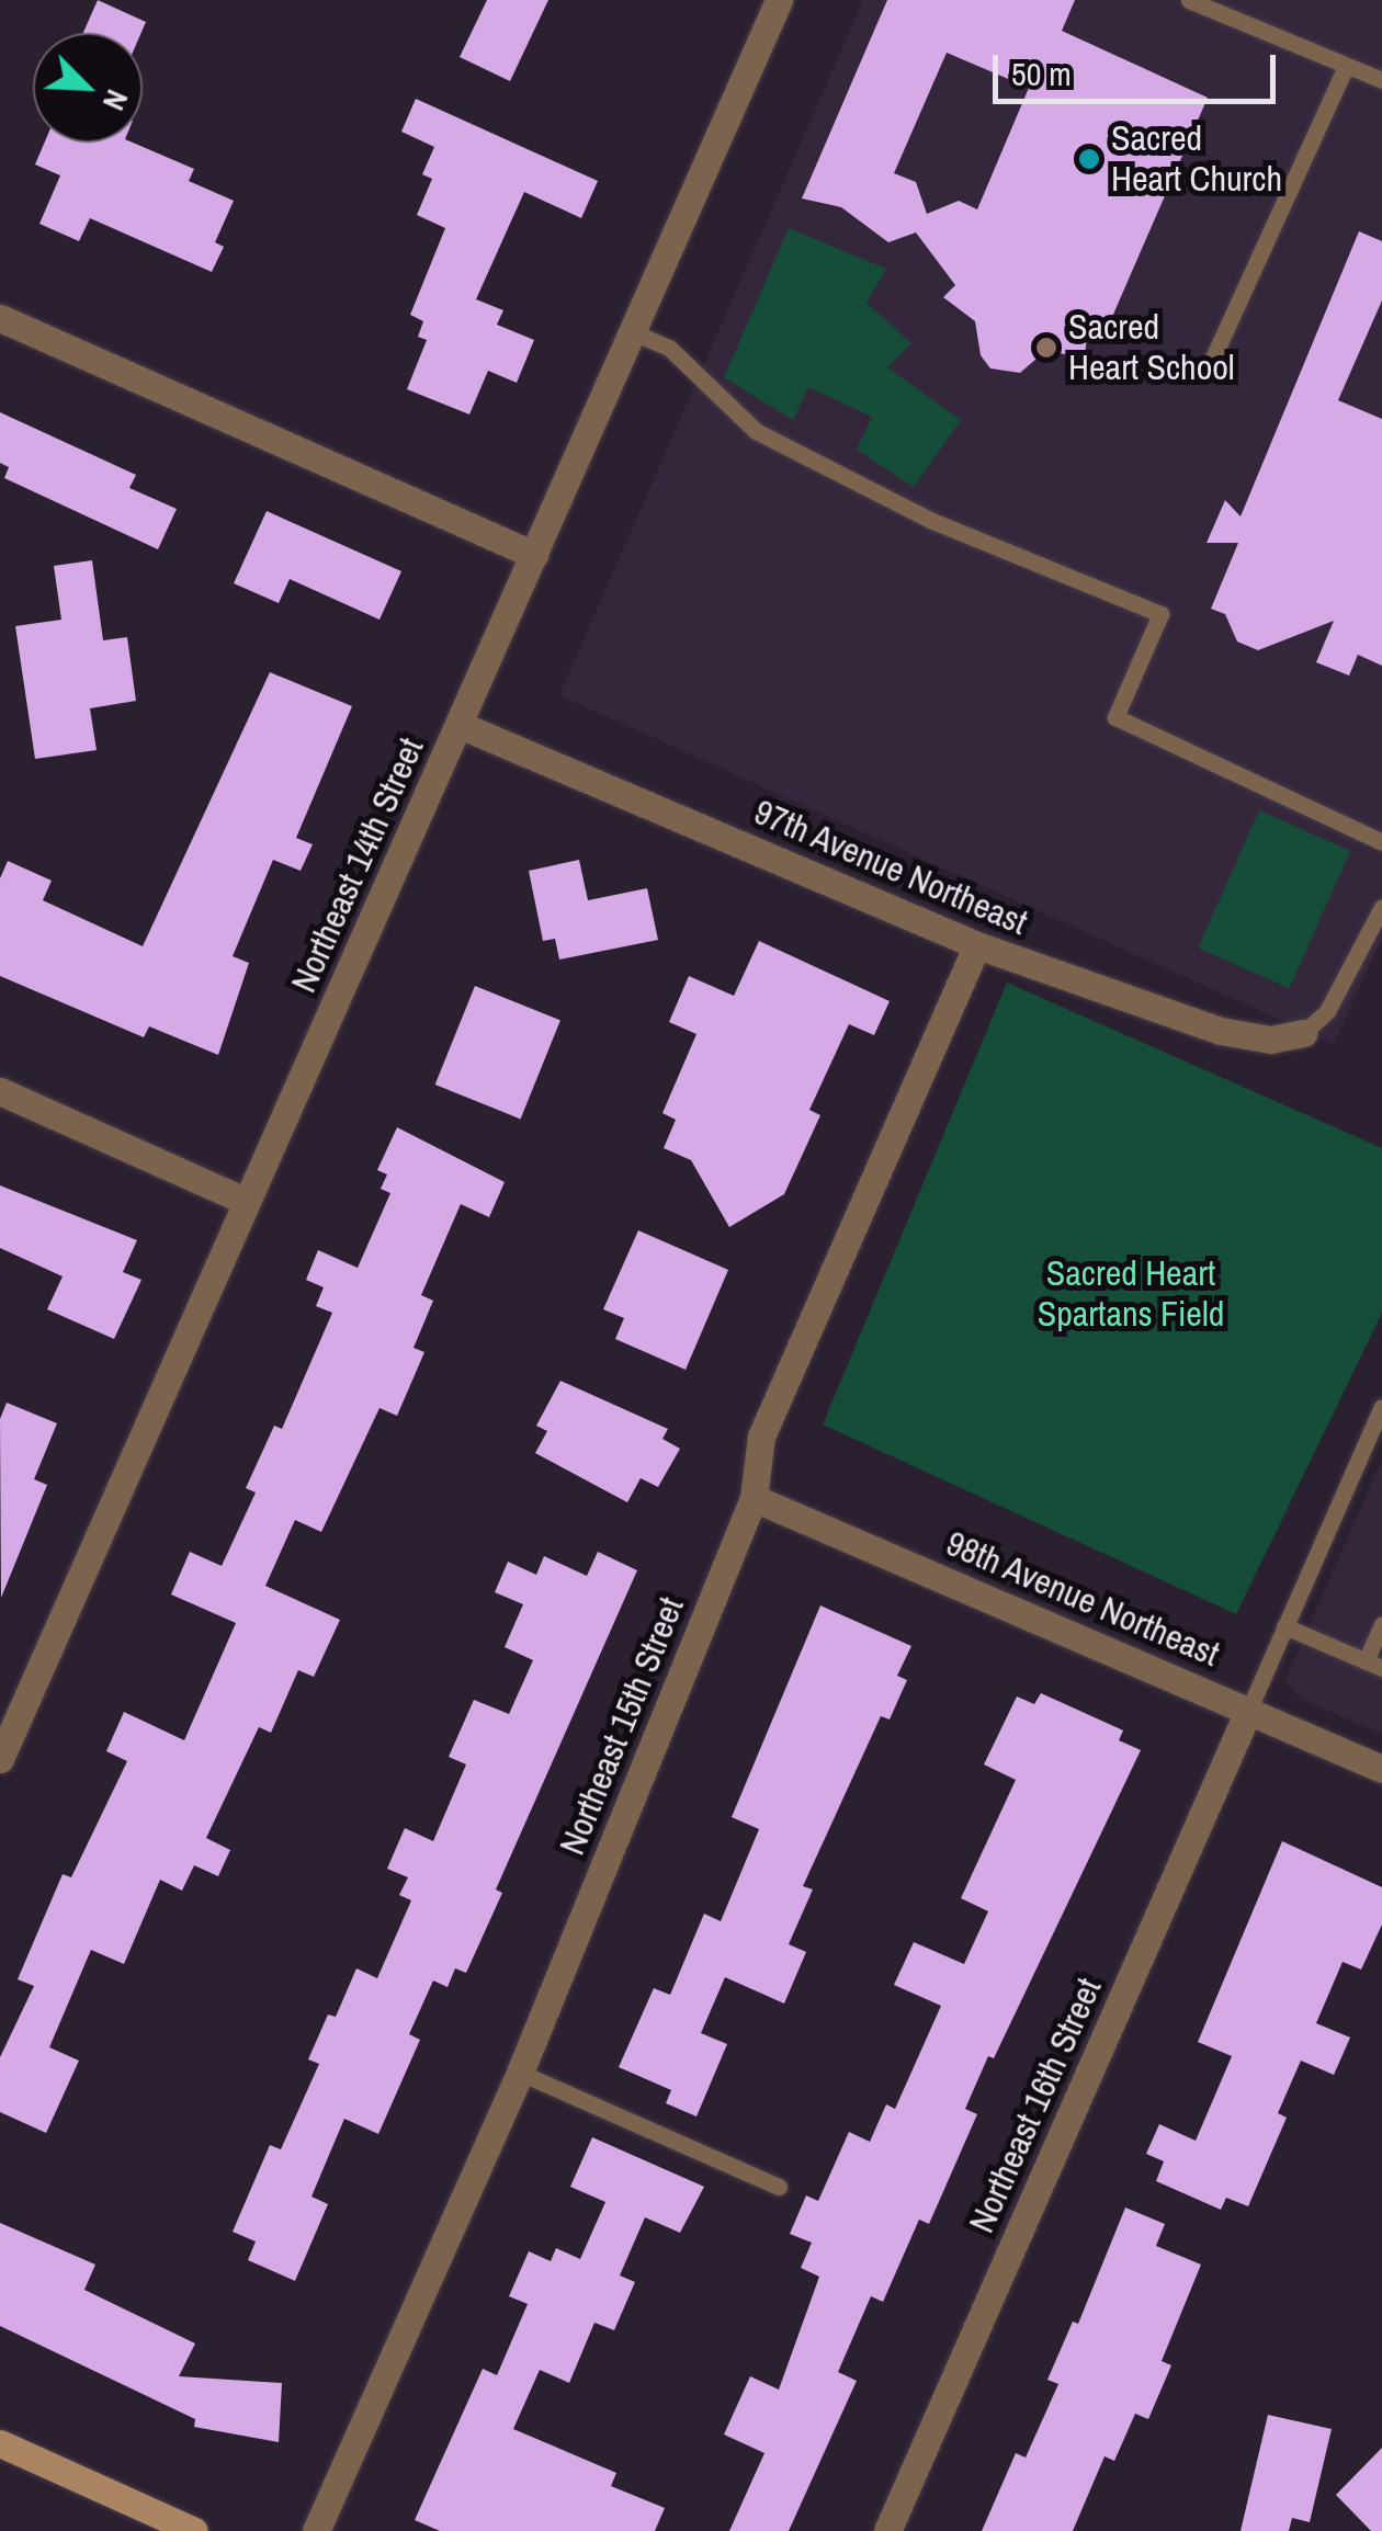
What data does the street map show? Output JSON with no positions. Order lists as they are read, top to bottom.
{
  "streets": {
    "street": [
      "Northeast 14th Street",
      "97th Avenue Northeast",
      "98th Avenue Northeast",
      "Northeast 15th Street",
      "Northeast 16th Street"
    ]
  },
  "crossings": [
    ["Northeast 14th Street", "97th Avenue Northeast"],
    ["97th Avenue Northeast", "Northeast 15th Street"],
    ["98th Avenue Northeast", "Northeast 15th Street"],
    ["98th Avenue Northeast", "Northeast 16th Street"]
  ],
  "parks": ["Sacred Heart Spartans Field"],
  "places": ["Sacred Heart Church", "Sacred Heart School"],
  "scale_bar": "50 m",
  "north": "bottom right"
}
